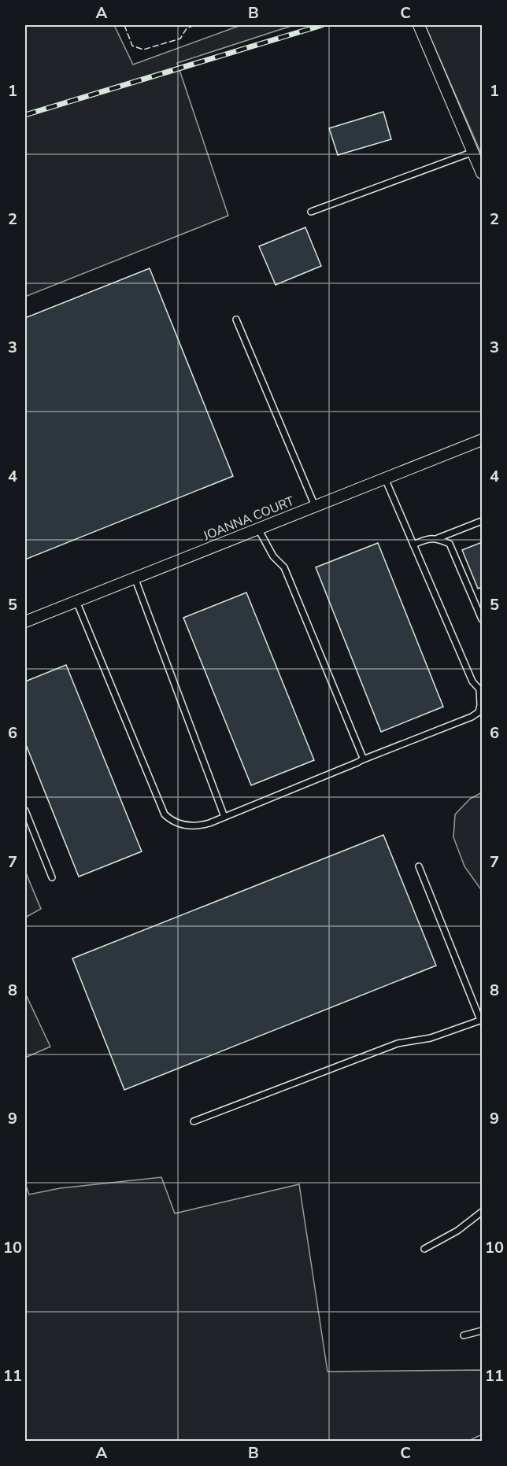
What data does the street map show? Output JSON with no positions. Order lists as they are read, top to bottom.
{
  "streets": {
    "street": ["JOANNA COURT"]
  },
  "grid": {
    "columns": ["A", "B", "C"],
    "rows": [
      "1",
      "2",
      "3",
      "4",
      "5",
      "6",
      "7",
      "8",
      "9",
      "10",
      "11"
    ]
  }
}
